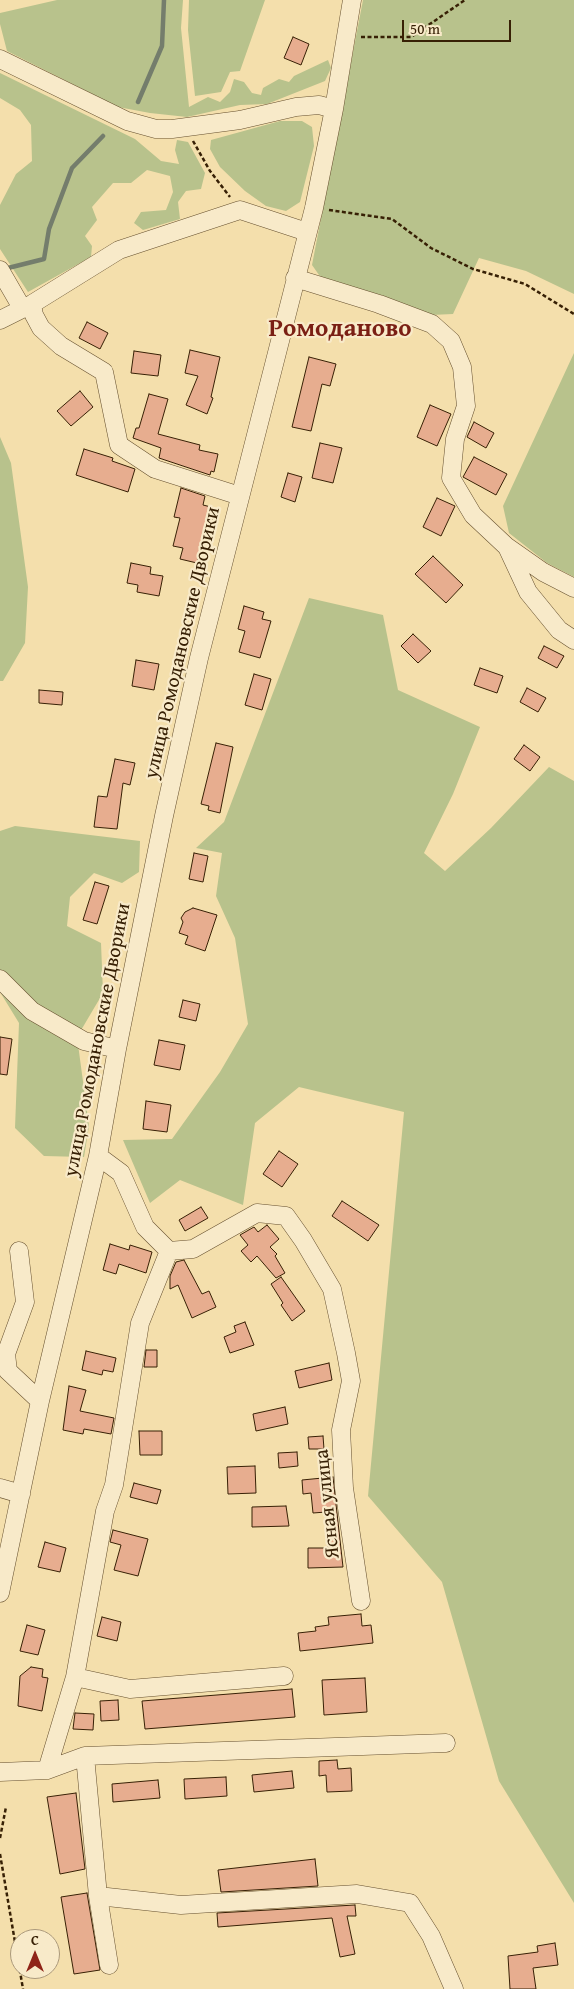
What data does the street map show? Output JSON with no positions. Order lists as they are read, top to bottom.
{
  "streets": {
    "street": ["улица Ромодановские Дворики", "Ясная улица"]
  },
  "districts": ["Ромоданово"],
  "scale_bar": "50 m",
  "north": "top"
}
